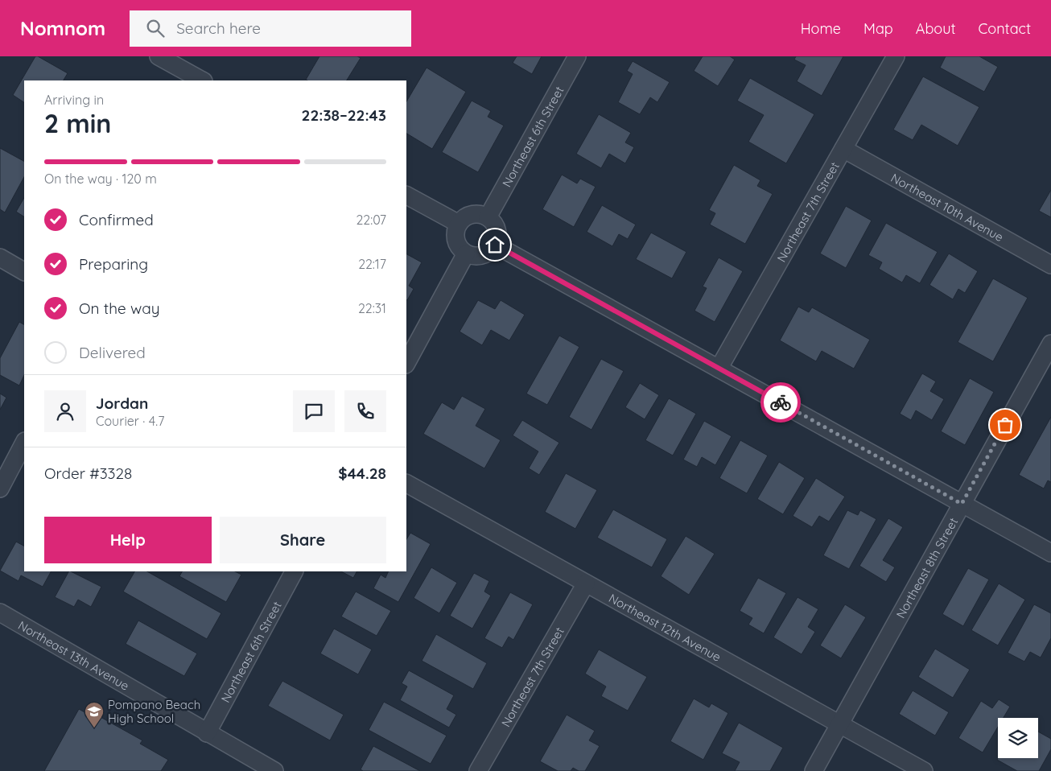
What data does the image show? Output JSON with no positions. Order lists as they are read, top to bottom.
{
  "streets": {
    "street": [
      "Northeast 6th Street",
      "Northeast 10th Avenue",
      "Northeast 7th Street",
      "Northeast 8th Street",
      "Northeast 12th Avenue",
      "Northeast 13th Avenue"
    ]
  },
  "crossings": [
    ["Northeast 6th Street", "Northeast 13th Avenue"],
    ["Northeast 10th Avenue", "Northeast 7th Street"],
    ["Northeast 7th Street", "Northeast 12th Avenue"],
    ["Northeast 8th Street", "Northeast 12th Avenue"]
  ],
  "places": {
    "school or university": ["Pompano Beach High School"]
  },
  "page": {
    "header": "Nomnom",
    "search": "Search here",
    "nav": [
      "Home",
      "Map",
      "About",
      "Contact"
    ],
    "heading": ["2 min", "Arriving in", "22:38–22:43"],
    "panel": [
      "Jordan",
      "Courier · 4.7",
      "Order #3328",
      "$44.28"
    ],
    "bar": "On the way · 120 m",
    "list": [
      ["Confirmed", "22:07"],
      ["Preparing", "22:17"],
      ["On the way", "22:31"],
      "Delivered"
    ],
    "buttons": ["Help", "Share"]
  }
}
